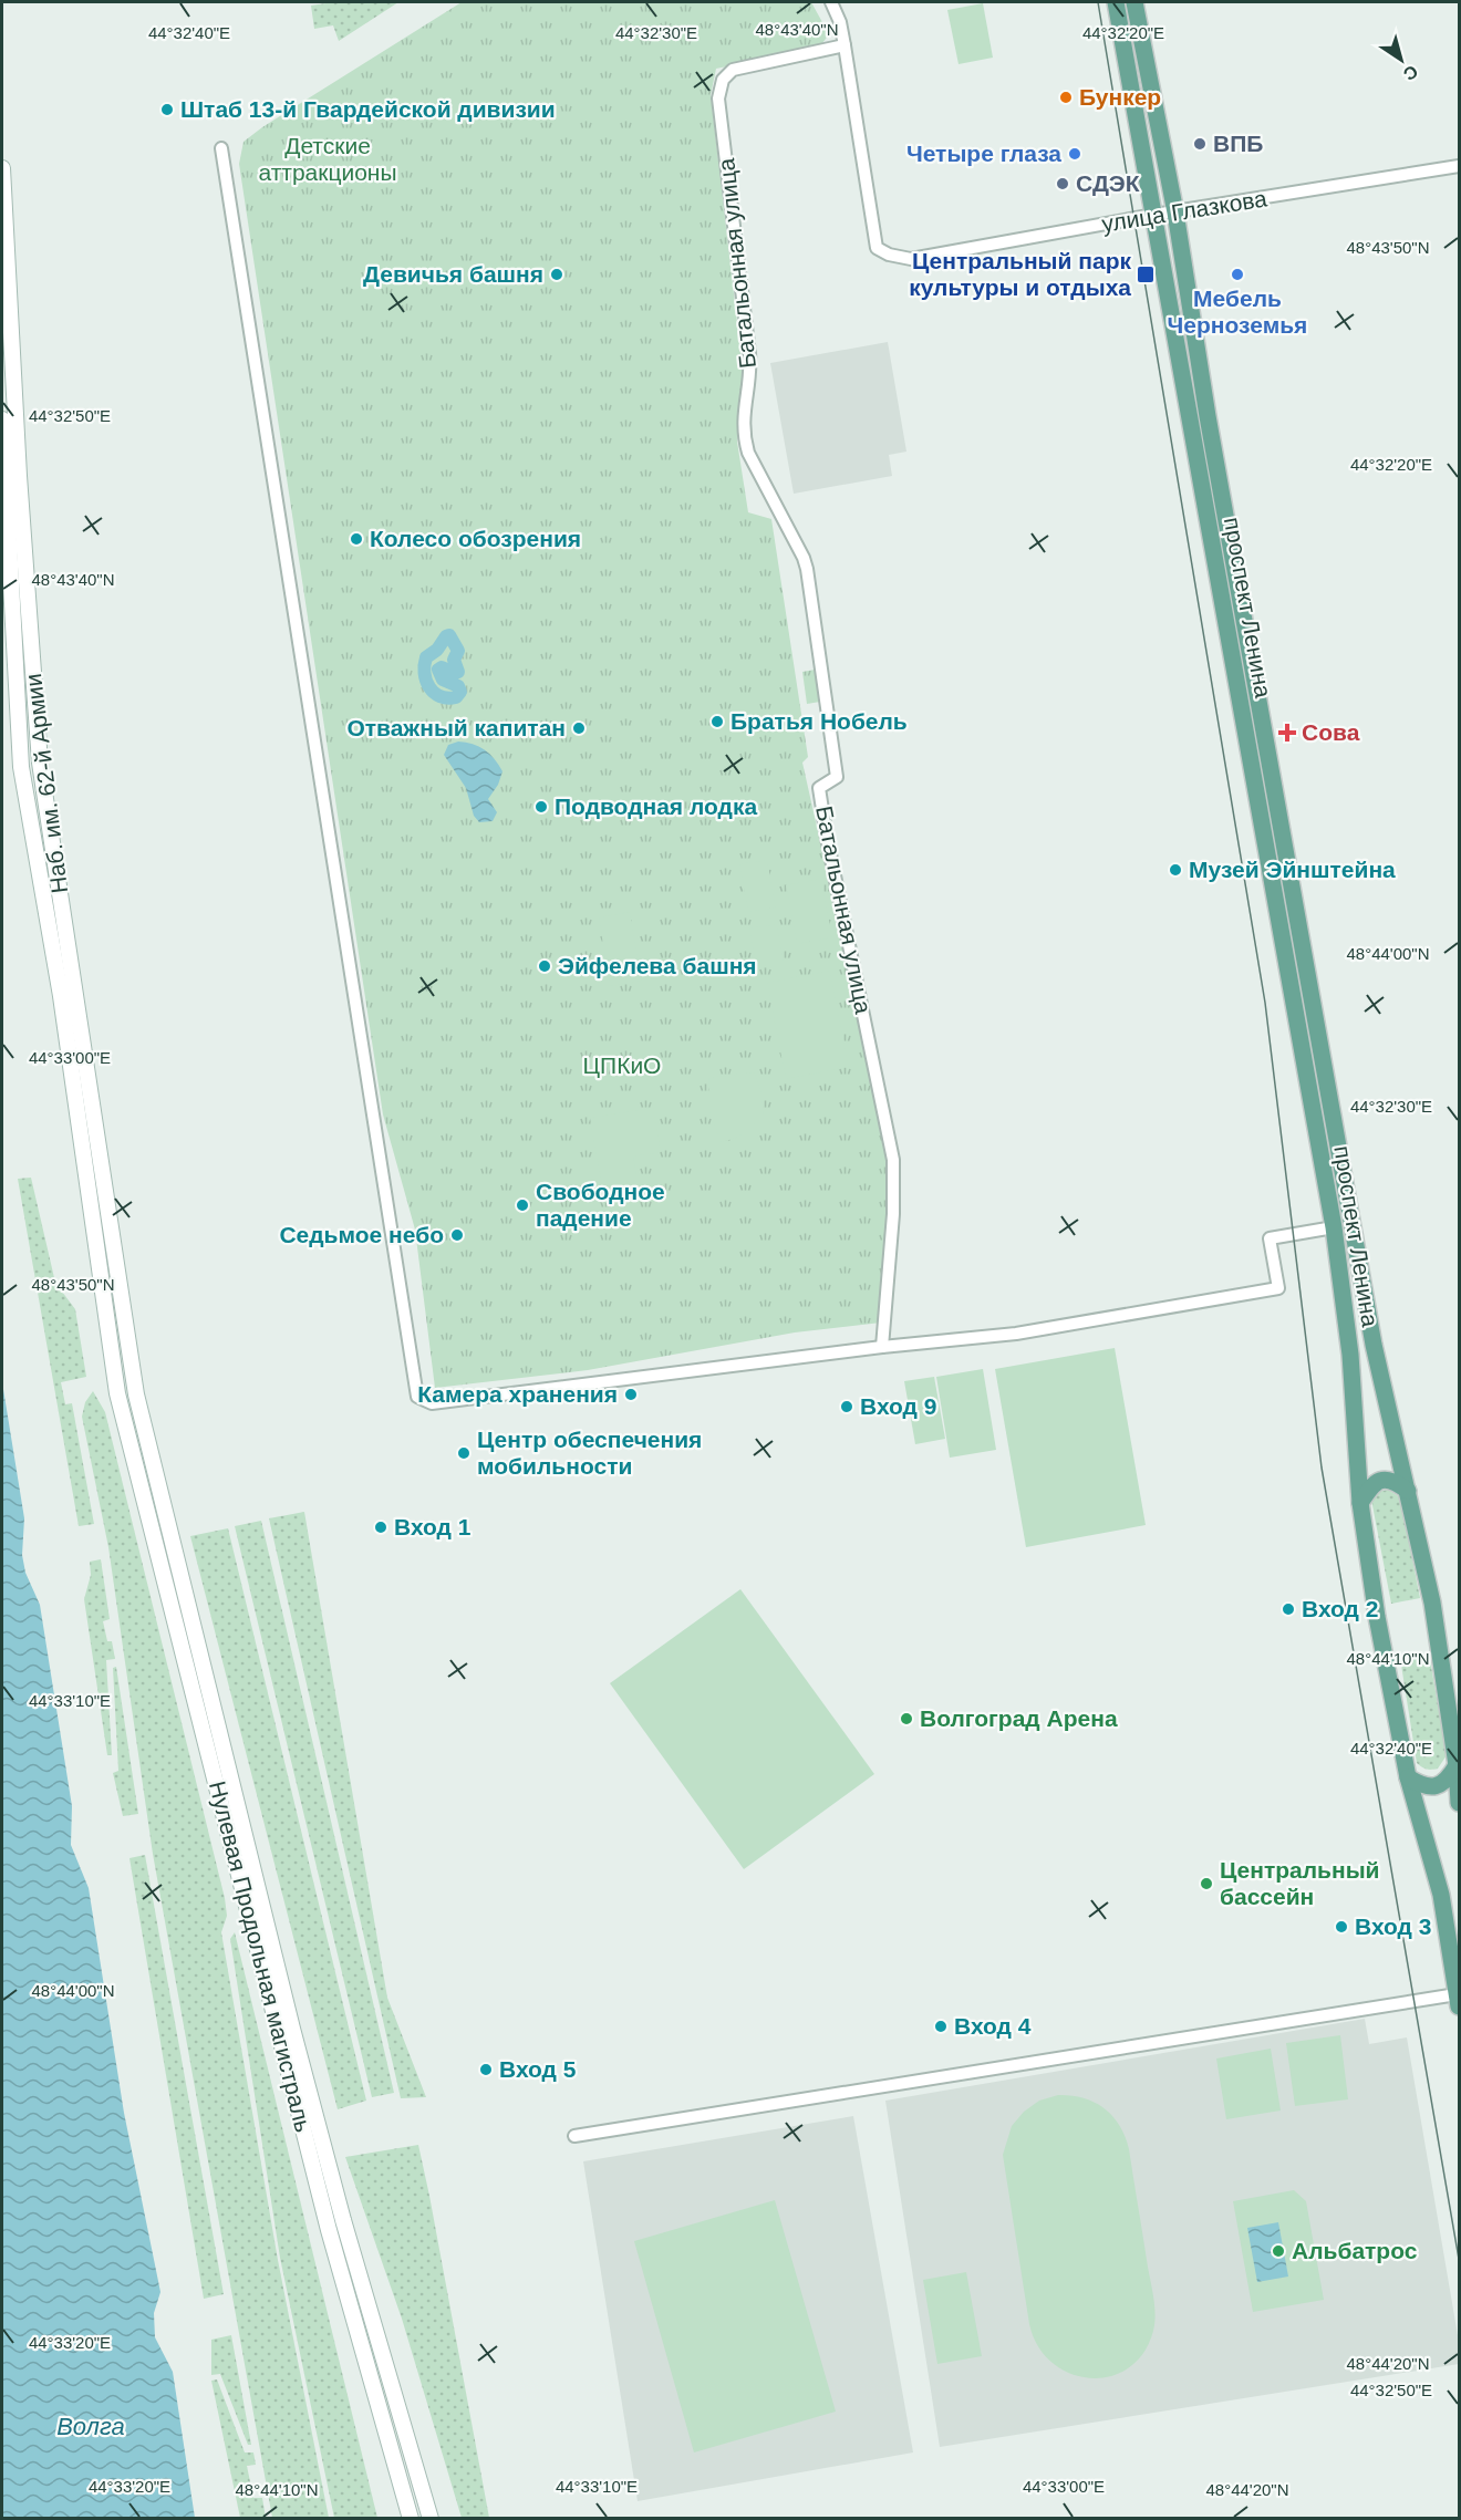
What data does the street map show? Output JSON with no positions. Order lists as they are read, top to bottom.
{
  "streets": {
    "main road": ["проспект Ленина", "Наб. им. 62-й Армии", "Нулевая Продольная магистраль"],
    "street": ["улица Глазкова", "Батальонная улица"]
  },
  "crossings": [
    ["улица Глазкова", "Батальонная улица"],
    ["улица Глазкова", "проспект Ленина"],
    ["Наб. им. 62-й Армии", "Нулевая Продольная магистраль"]
  ],
  "water": ["Волга"],
  "parks": ["Детские аттракционы", "ЦПКиО"],
  "places": {
    "other": [
      "Бункер",
      "Штаб 13-й Гвардейской дивизии",
      "ВПБ",
      "Четыре глаза",
      "СДЭК",
      "Девичья башня",
      "Мебель Черноземья",
      "Колесо обозрения",
      "Братья Нобель",
      "Отважный капитан",
      "Подводная лодка",
      "Музей Эйнштейна",
      "Эйфелева башня",
      "Свободное падение",
      "Седьмое небо",
      "Камера хранения",
      "Вход 9",
      "Центр обеспечения мобильности",
      "Вход 1",
      "Вход 2",
      "Волгоград Арена",
      "Центральный бассейн",
      "Вход 3",
      "Вход 4",
      "Вход 5",
      "Альбатрос"
    ],
    "transit": ["Центральный парк культуры и отдыха"],
    "health": ["Сова"]
  },
  "north": "bottom right",
  "coordinates": [
    "48°43'40\"N",
    "44°32'40\"E",
    "44°32'30\"E",
    "44°32'20\"E",
    "48°43'50\"N",
    "44°32'50\"E",
    "48°44'00\"N",
    "44°33'00\"E",
    "48°44'10\"N",
    "44°33'10\"E",
    "44°33'20\"E",
    "48°44'20\"N"
  ]
}
